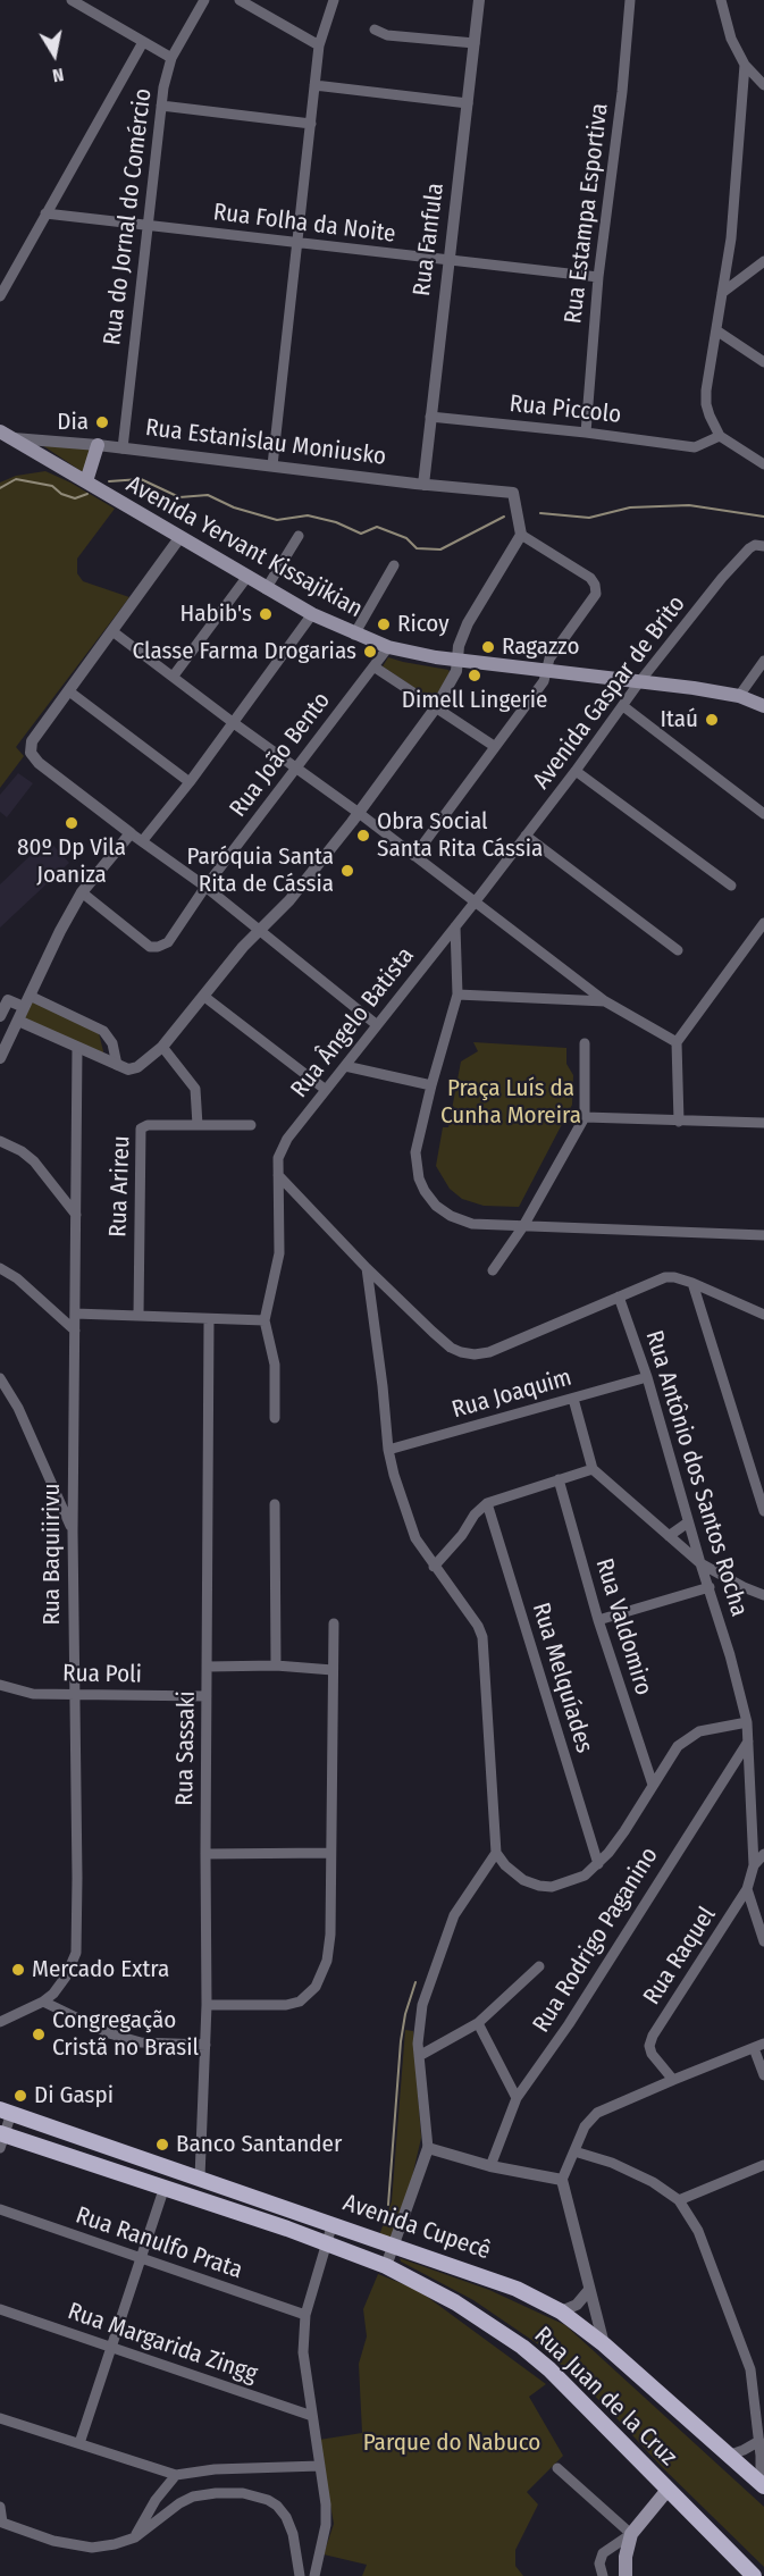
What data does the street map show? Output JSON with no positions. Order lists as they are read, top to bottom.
{
  "streets": {
    "main road": ["Avenida Yervant Kissajikian", "Avenida Cupecê", "Rua Juan de la Cruz"],
    "street": [
      "Rua Estampa Esportiva",
      "Rua do Jornal do Comércio",
      "Rua Folha da Noite",
      "Rua Fanfula",
      "Rua Piccolo",
      "Rua Estanislau Moniusko",
      "Avenida Gaspar de Brito",
      "Rua João Bento",
      "Rua Ângelo Batista",
      "Rua Arireu",
      "Rua Joaquim",
      "Rua Antônio dos Santos Rocha",
      "Rua Baquiirivu",
      "Rua Valdomiro",
      "Rua Poli",
      "Rua Melquíades",
      "Rua Sassaki",
      "Rua Rodrigo Paganino",
      "Rua Raquel",
      "Rua Ranulfo Prata",
      "Rua Margarida Zingg"
    ]
  },
  "crossings": [
    ["Rua Estampa Esportiva", "Rua Folha da Noite"],
    ["Rua Estampa Esportiva", "Rua Piccolo"],
    ["Rua do Jornal do Comércio", "Rua Folha da Noite"],
    ["Rua do Jornal do Comércio", "Rua Estanislau Moniusko"],
    ["Rua Folha da Noite", "Rua Fanfula"],
    ["Rua Fanfula", "Rua Piccolo"],
    ["Rua Fanfula", "Rua Estanislau Moniusko"],
    ["Rua Estanislau Moniusko", "Avenida Yervant Kissajikian"],
    ["Avenida Yervant Kissajikian", "Avenida Gaspar de Brito"],
    ["Avenida Yervant Kissajikian", "Rua João Bento"],
    ["Avenida Gaspar de Brito", "Rua Ângelo Batista"],
    ["Rua Joaquim", "Rua Antônio dos Santos Rocha"],
    ["Rua Antônio dos Santos Rocha", "Rua Rodrigo Paganino"],
    ["Rua Antônio dos Santos Rocha", "Rua Raquel"],
    ["Rua Baquiirivu", "Rua Poli"],
    ["Rua Poli", "Rua Sassaki"],
    ["Rua Sassaki", "Avenida Cupecê"],
    ["Avenida Cupecê", "Rua Juan de la Cruz"]
  ],
  "parks": ["Praça Luís da Cunha Moreira", "Parque do Nabuco"],
  "places": [
    "Dia",
    "Habib's",
    "Ricoy",
    "Ragazzo",
    "Classe Farma Drogarias",
    "Dimell Lingerie",
    "Itaú",
    "80º Dp Vila Joaniza",
    "Obra Social Santa Rita Cássia",
    "Paróquia Santa Rita de Cássia",
    "Mercado Extra",
    "Congregação Cristã no Brasil",
    "Di Gaspi",
    "Banco Santander"
  ],
  "north": "bottom"
}
